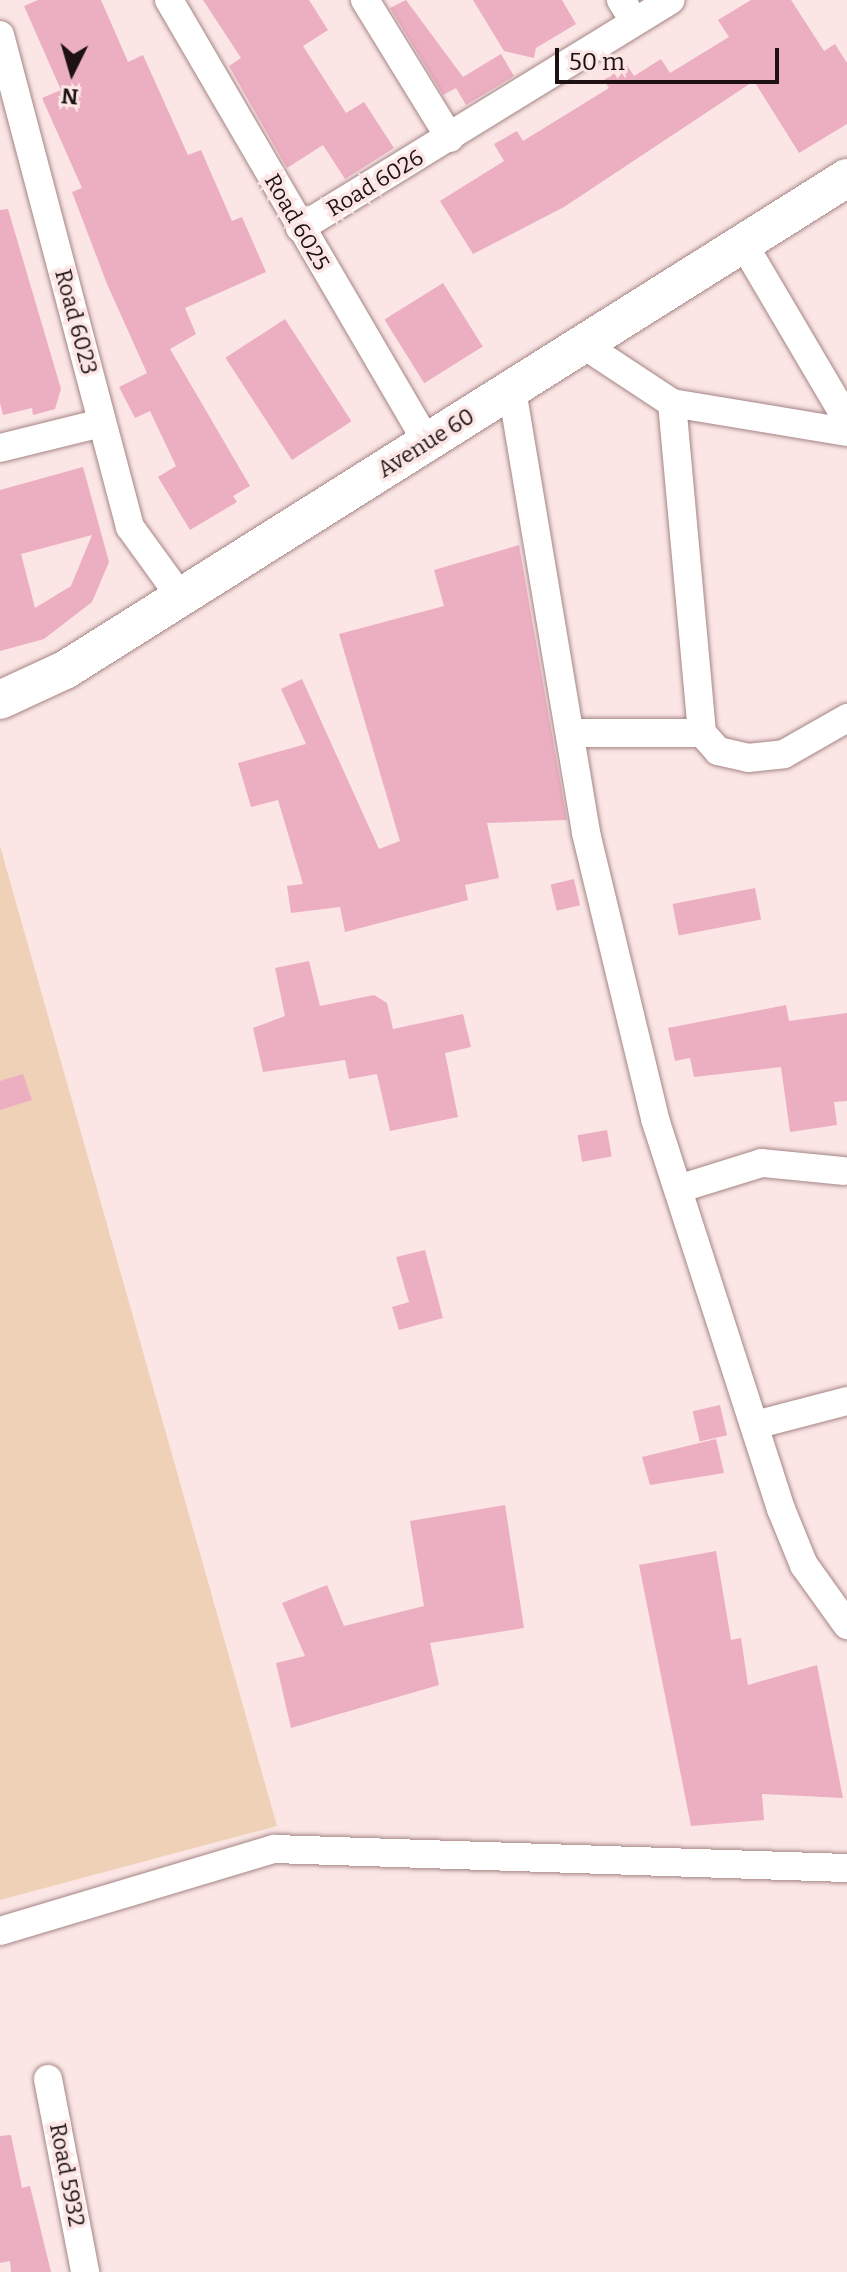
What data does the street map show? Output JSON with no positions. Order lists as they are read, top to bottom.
{
  "streets": {
    "street": [
      "Road 6026",
      "Road 6025",
      "Road 6023",
      "Avenue 60",
      "Road 5932"
    ]
  },
  "crossings": [
    ["Road 6026", "Road 6025"],
    ["Road 6025", "Avenue 60"],
    ["Road 6023", "Avenue 60"]
  ],
  "scale_bar": "50 m",
  "north": "bottom"
}
